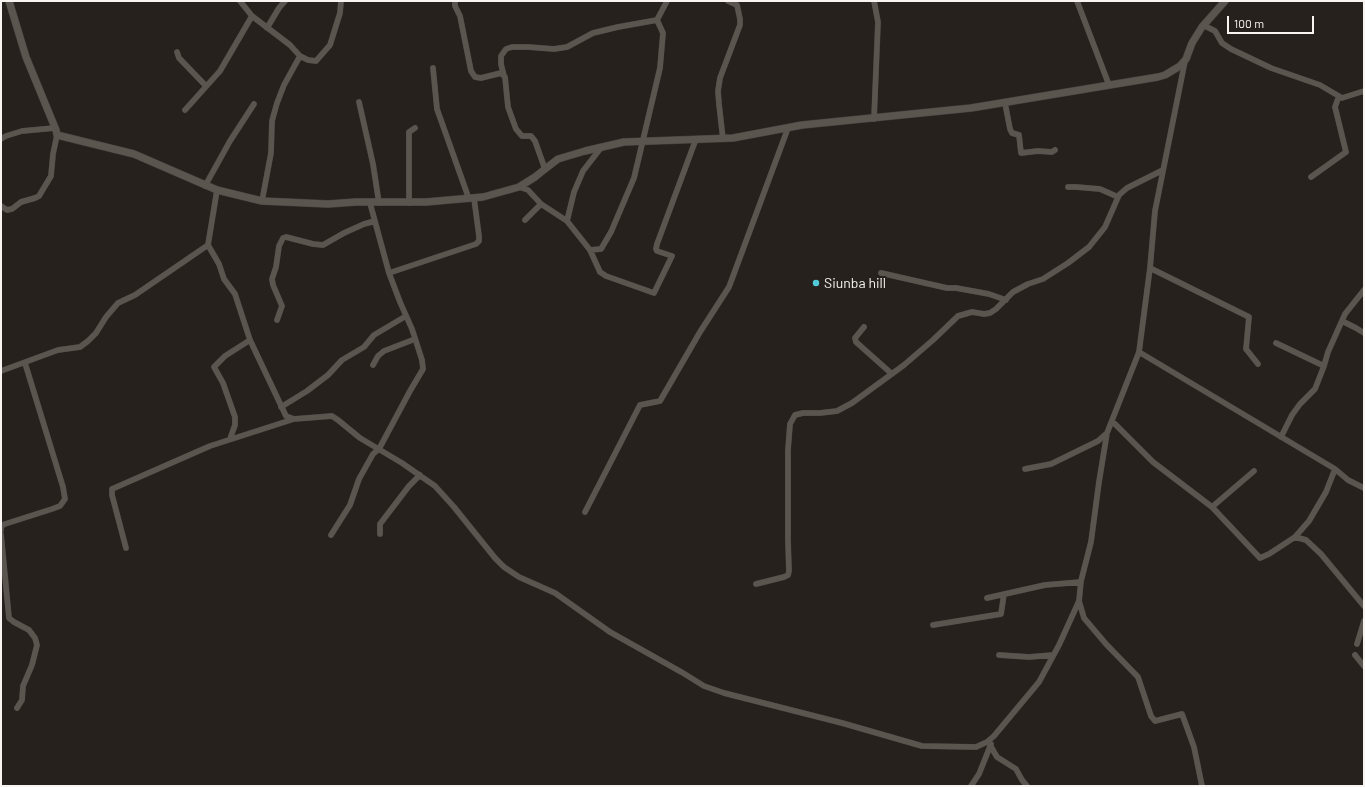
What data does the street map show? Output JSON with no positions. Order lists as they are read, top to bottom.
{
  "places": ["Siunba hill"],
  "scale_bar": "100 m"
}
